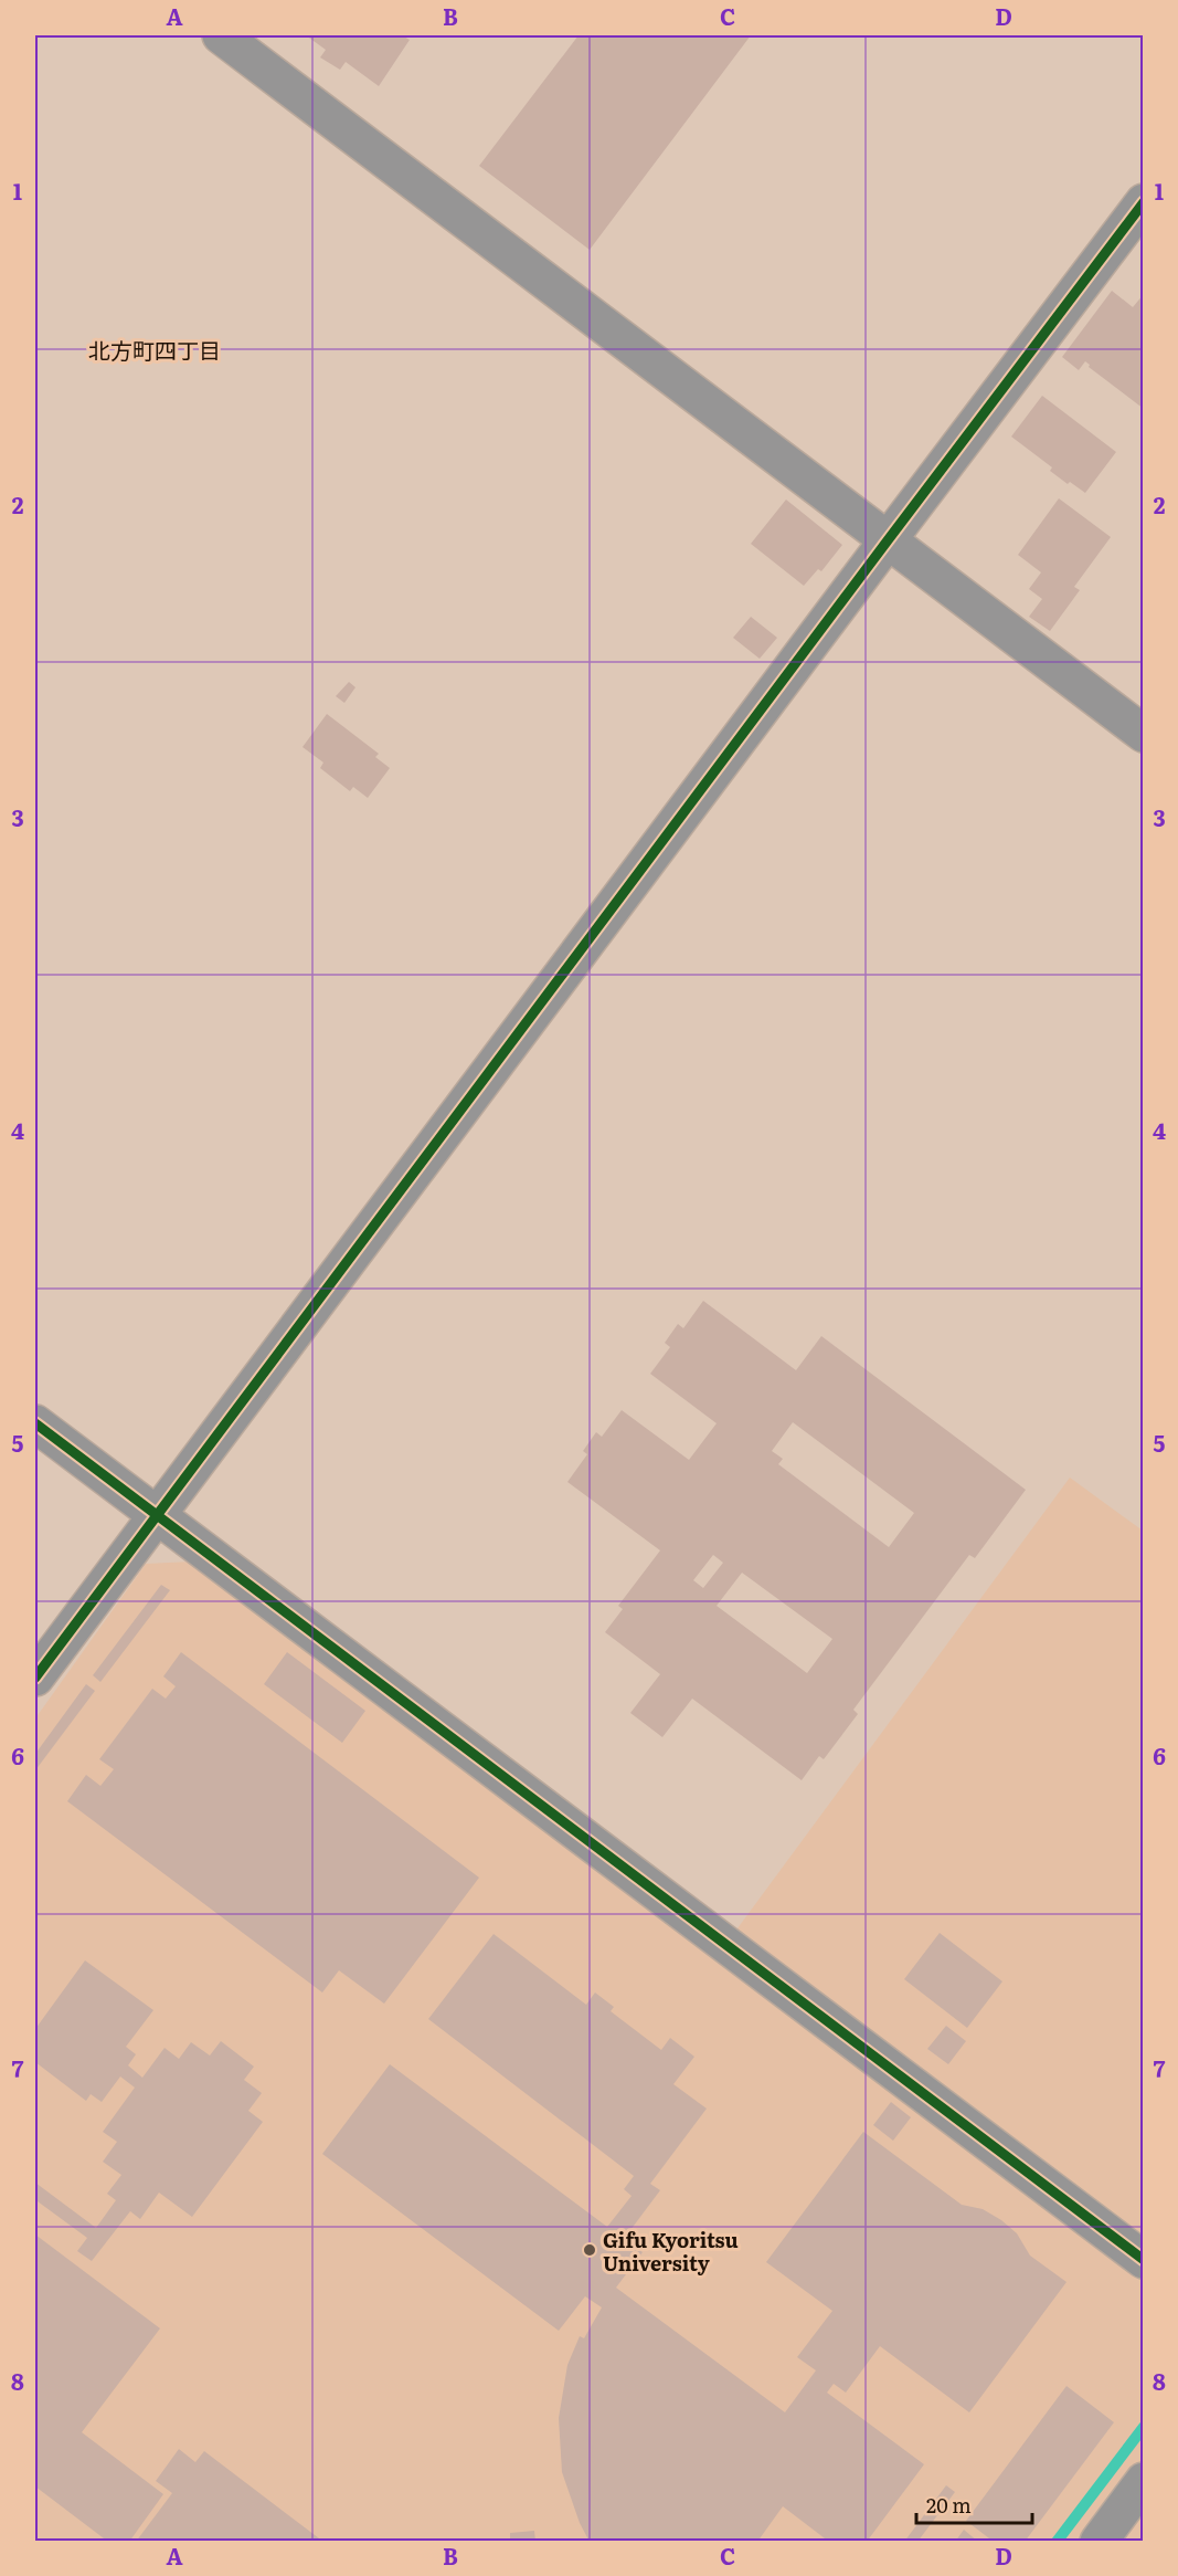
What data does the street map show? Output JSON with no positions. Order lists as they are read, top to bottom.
{
  "districts": ["北方町四丁目"],
  "places": ["Gifu Kyoritsu University"],
  "scale_bar": "20 m",
  "grid": {
    "columns": [
      "A",
      "B",
      "C",
      "D"
    ],
    "rows": [
      "1",
      "2",
      "3",
      "4",
      "5",
      "6",
      "7",
      "8"
    ]
  }
}
